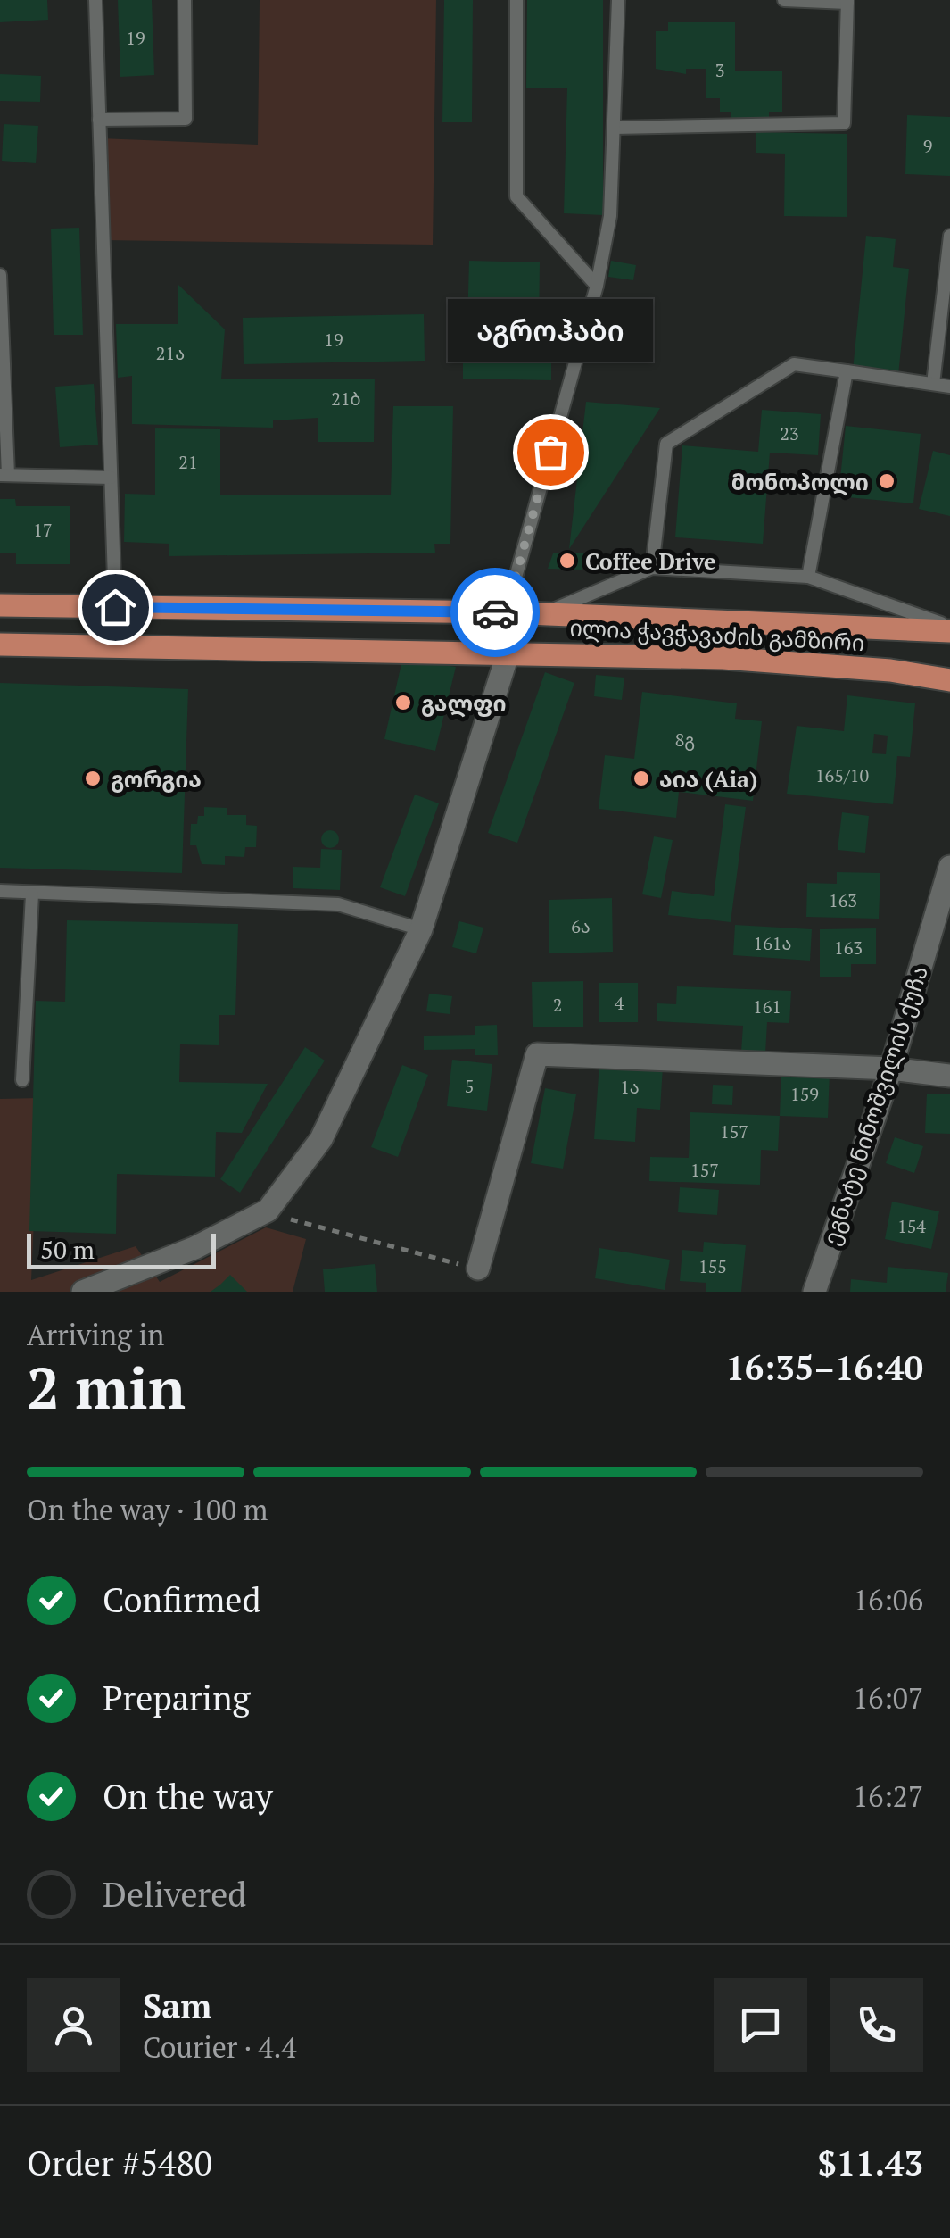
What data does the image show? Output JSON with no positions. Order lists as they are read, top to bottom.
{
  "streets": {
    "main road": ["ილია ჭავჭავაძის გამზირი"],
    "street": ["ეგნატე ნინოშვილის ქუჩა"]
  },
  "places": [
    "აგროჰაბი",
    "მონოპოლი",
    "Coffee Drive",
    "გალფი",
    "გორგია",
    "აია (Aia)"
  ],
  "house_numbers": [
    "19",
    "3",
    "9",
    "19",
    "21ა",
    "21ბ",
    "23",
    "21",
    "17",
    "8გ",
    "165/10",
    "163",
    "6ა",
    "161ა",
    "163",
    "4",
    "2",
    "161",
    "5",
    "1ა",
    "159",
    "157",
    "157",
    "154",
    "155"
  ],
  "scale_bar": "50 m",
  "page": {
    "bubble": "აგროჰაბი",
    "scale": "50 m",
    "heading": ["2 min", "Arriving in", "16:35–16:40"],
    "panel": [
      "Sam",
      "Courier · 4.4",
      "Order #5480",
      "$11.43"
    ],
    "bar": "On the way · 100 m",
    "list": [
      ["Confirmed", "16:06"],
      ["Preparing", "16:07"],
      ["On the way", "16:27"],
      "Delivered"
    ]
  }
}
